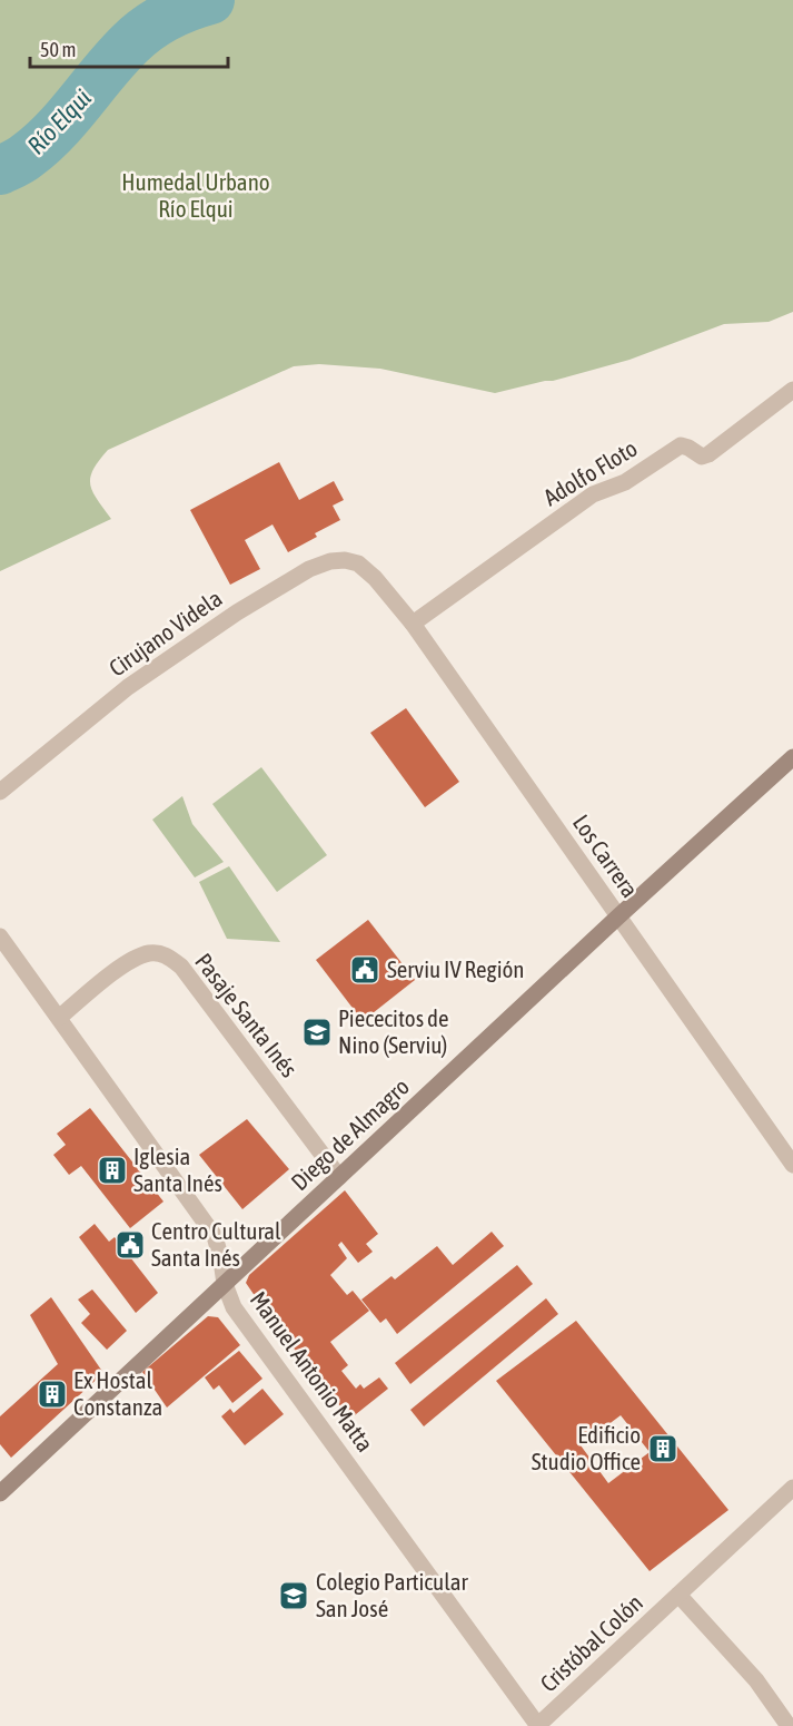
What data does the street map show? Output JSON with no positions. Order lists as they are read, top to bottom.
{
  "streets": {
    "main road": ["Diego de Almagro"],
    "street": [
      "Adolfo Floto",
      "Cirujano Videla",
      "Los Carrera",
      "Pasaje Santa Inés",
      "Manuel Antonio Matta",
      "Cristóbal Colón"
    ]
  },
  "crossings": [
    ["Adolfo Floto", "Los Carrera"],
    ["Cirujano Videla", "Los Carrera"],
    ["Los Carrera", "Diego de Almagro"],
    ["Pasaje Santa Inés", "Diego de Almagro"],
    ["Pasaje Santa Inés", "Manuel Antonio Matta"],
    ["Diego de Almagro", "Manuel Antonio Matta"],
    ["Manuel Antonio Matta", "Cristóbal Colón"]
  ],
  "water": ["Río Elqui"],
  "parks": ["Humedal Urbano Río Elqui"],
  "places": {
    "public building": ["Serviu IV Región", "Centro Cultural Santa Inés"],
    "school or university": ["Piececitos de Nino (Serviu)", "Colegio Particular San José"],
    "building": ["Iglesia Santa Inés", "Ex Hostal Constanza", "Edificio Studio Office"]
  },
  "scale_bar": "50 m"
}
